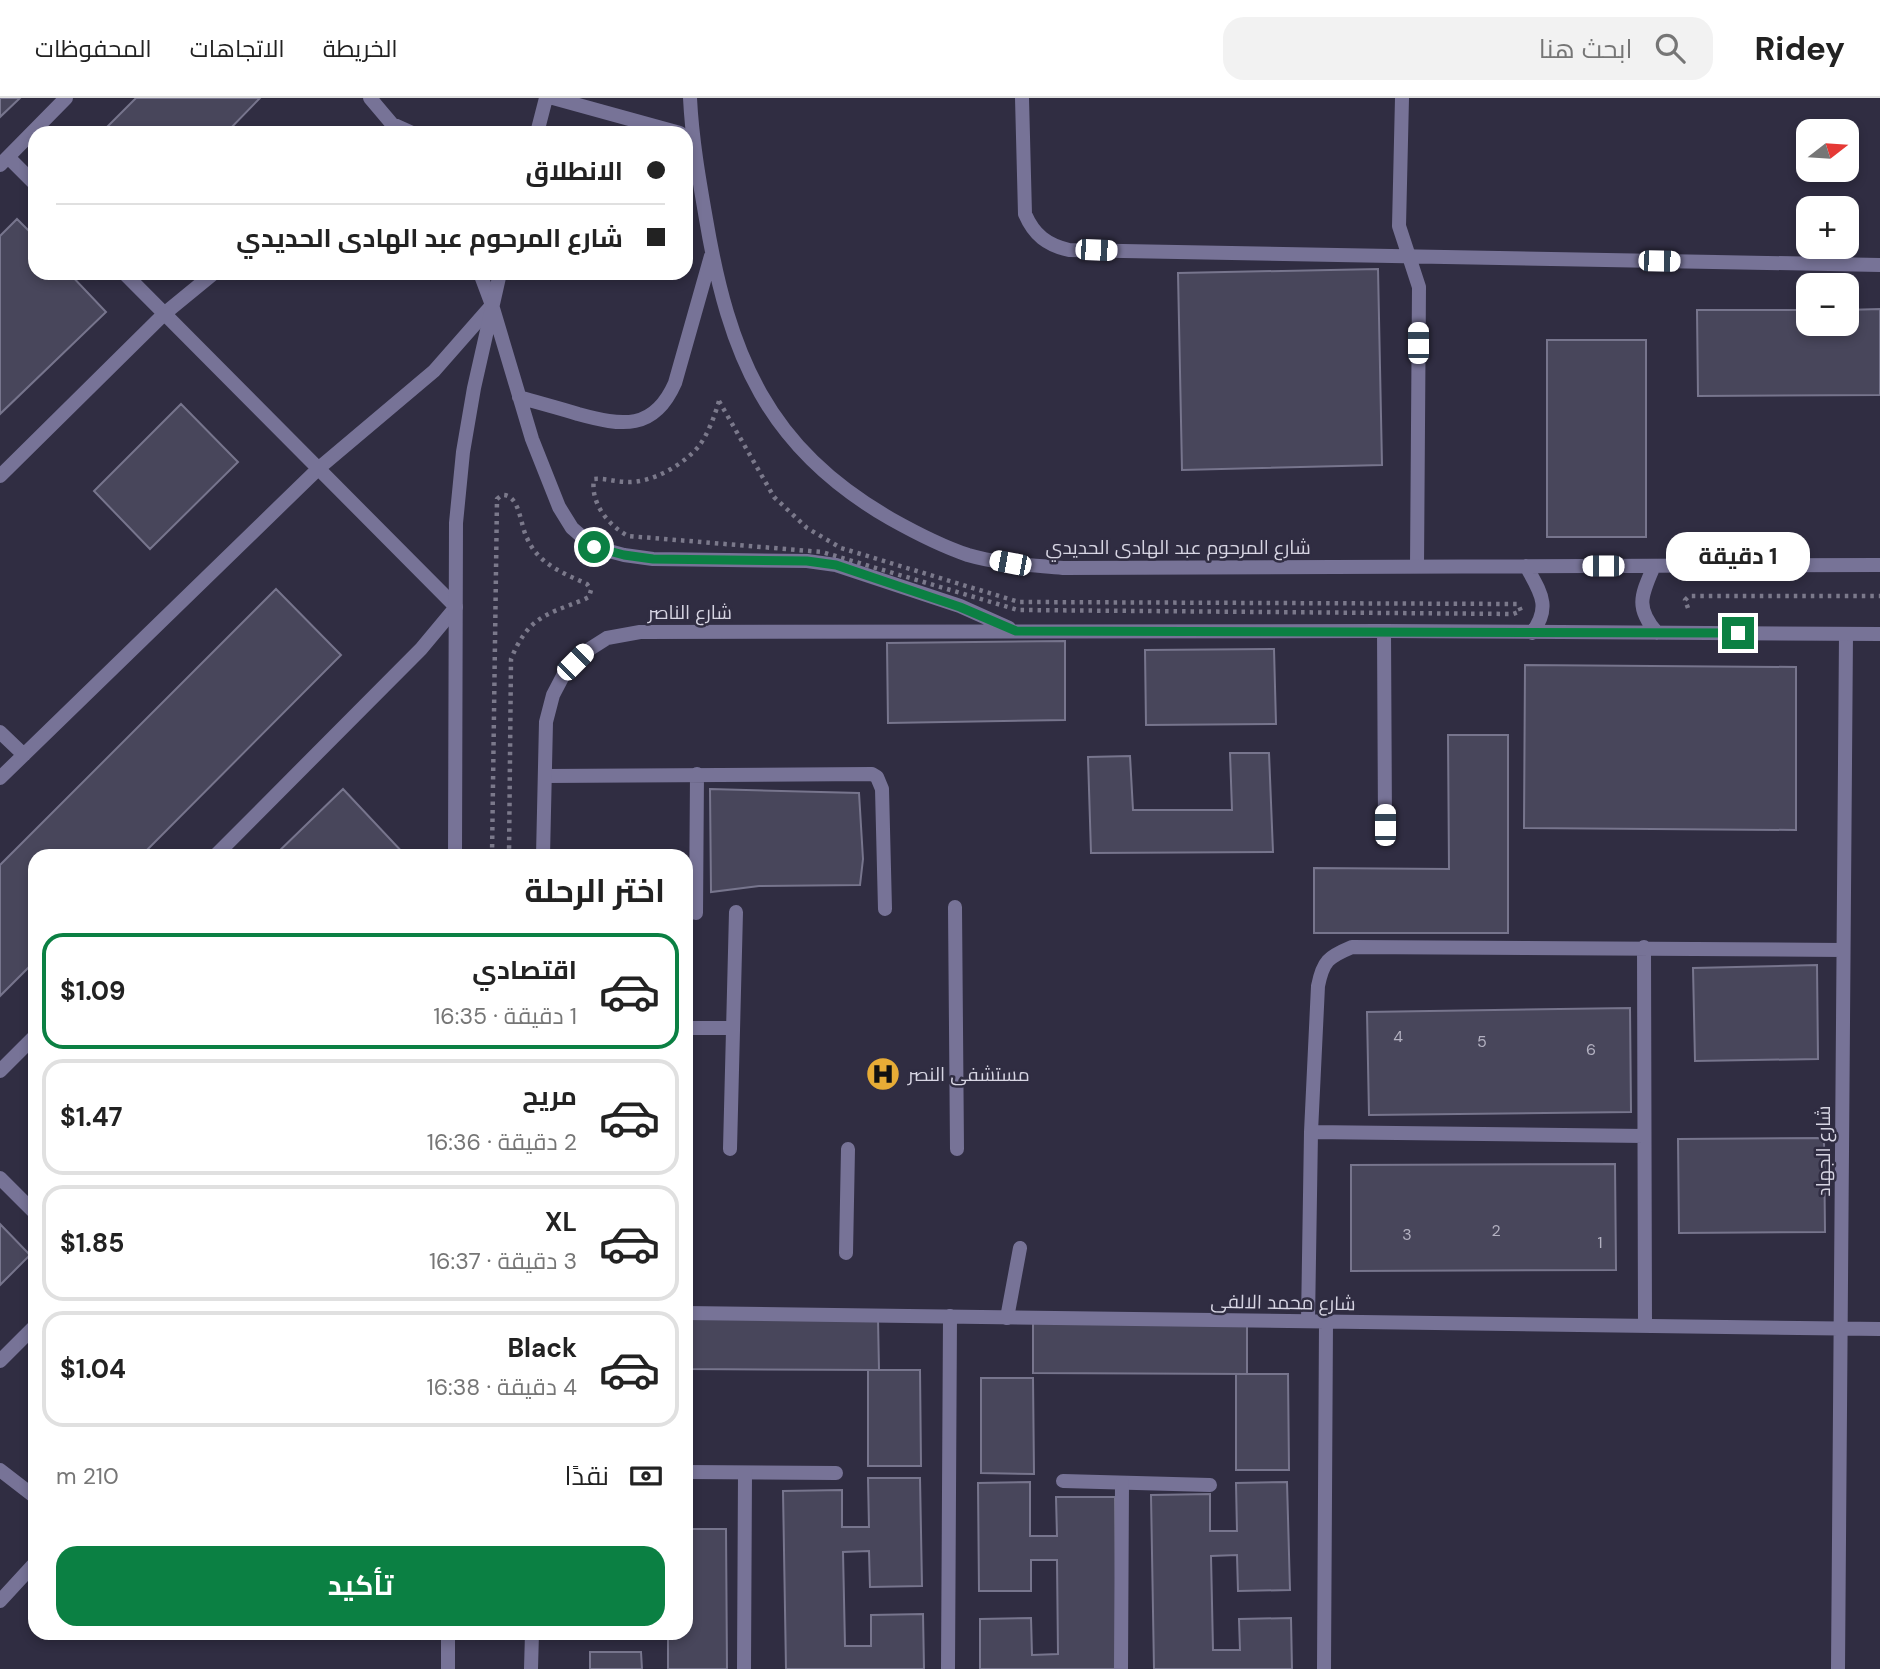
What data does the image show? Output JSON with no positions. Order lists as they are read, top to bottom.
{
  "streets": {
    "street": [
      "شارع المرحوم عبد الهادى الحديدي",
      "شارع الناصر",
      "شارع الجهاد",
      "شارع محمد الالفى"
    ]
  },
  "crossings": [
    ["شارع الجهاد", "شارع محمد الالفى"]
  ],
  "places": {
    "hospital": ["مستشفى النصر"]
  },
  "house_numbers": [
    "4",
    "5",
    "6",
    "2",
    "3",
    "1"
  ],
  "north": "right",
  "page": {
    "header": "Ridey",
    "search": "ابحث هنا",
    "nav": ["الخريطة", "الاتجاهات", "المحفوظات"],
    "map_buttons": ["+", "−"],
    "banner": ["الانطلاق", "شارع المرحوم عبد الهادى الحديدي"],
    "bubble": "1 دقيقة",
    "heading": "اختر الرحلة",
    "list": [
      {
        "name": "اقتصادي",
        "note": "1 دقيقة · 16:35",
        "value": "$1.09"
      },
      {
        "name": "مريح",
        "note": "2 دقيقة · 16:36",
        "value": "$1.47"
      },
      {
        "name": "XL",
        "note": "3 دقيقة · 16:37",
        "value": "$1.85"
      },
      {
        "name": "Black",
        "note": "4 دقيقة · 16:38",
        "value": "$1.04"
      }
    ],
    "pay": ["نقدًا", "210 m"],
    "buttons": "تأكيد"
  }
}
